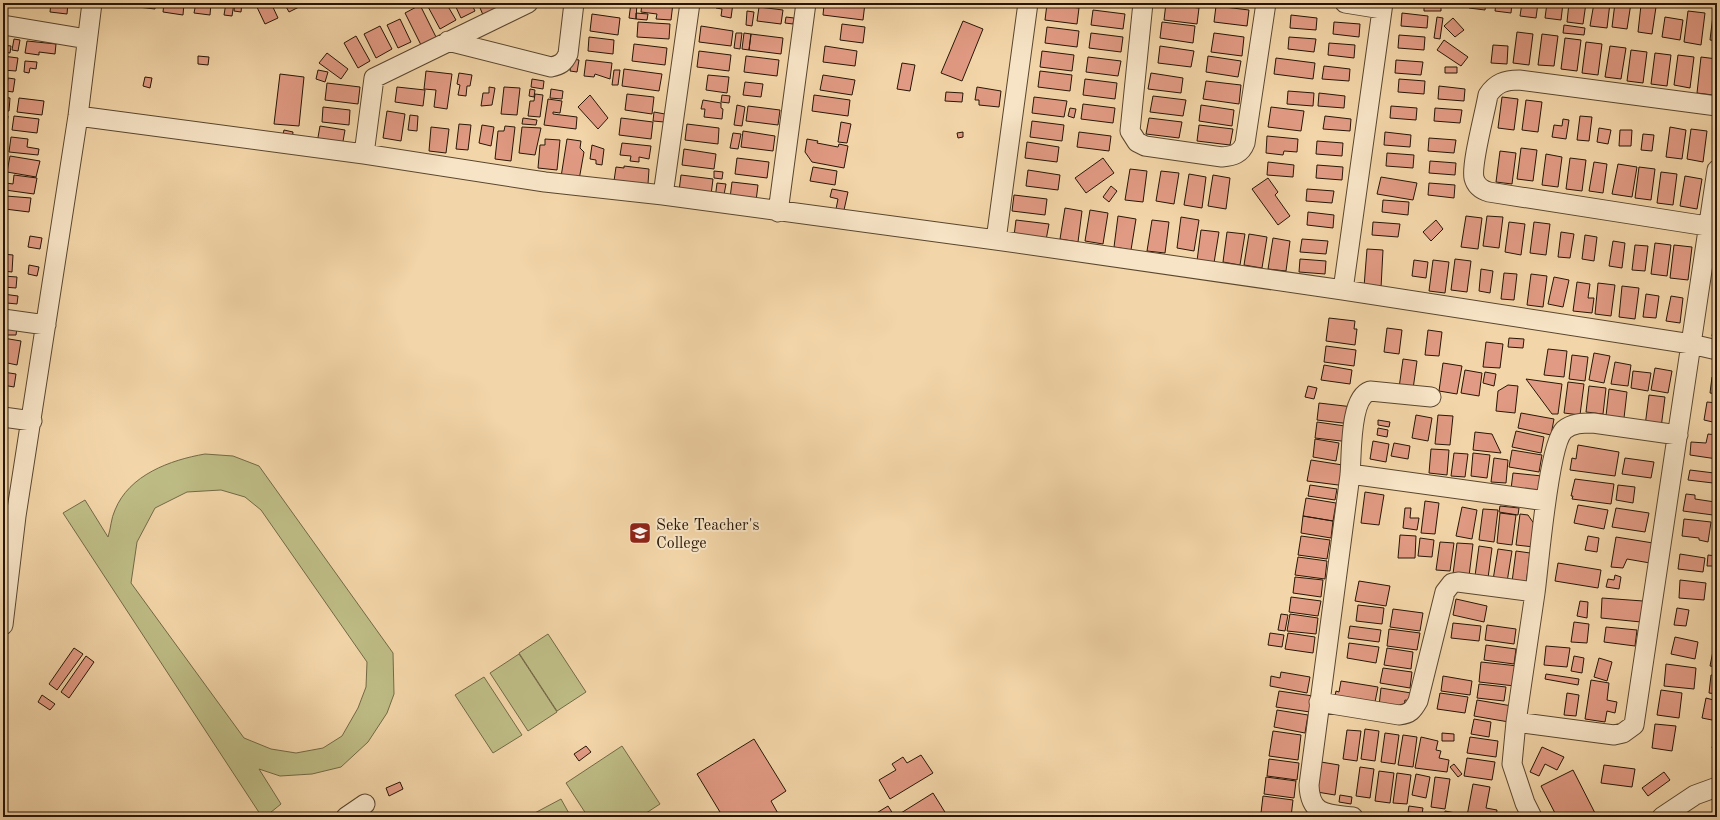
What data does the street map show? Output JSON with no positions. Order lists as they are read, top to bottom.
{
  "places": {
    "school or university": ["Seke Teacher's College"]
  }
}
